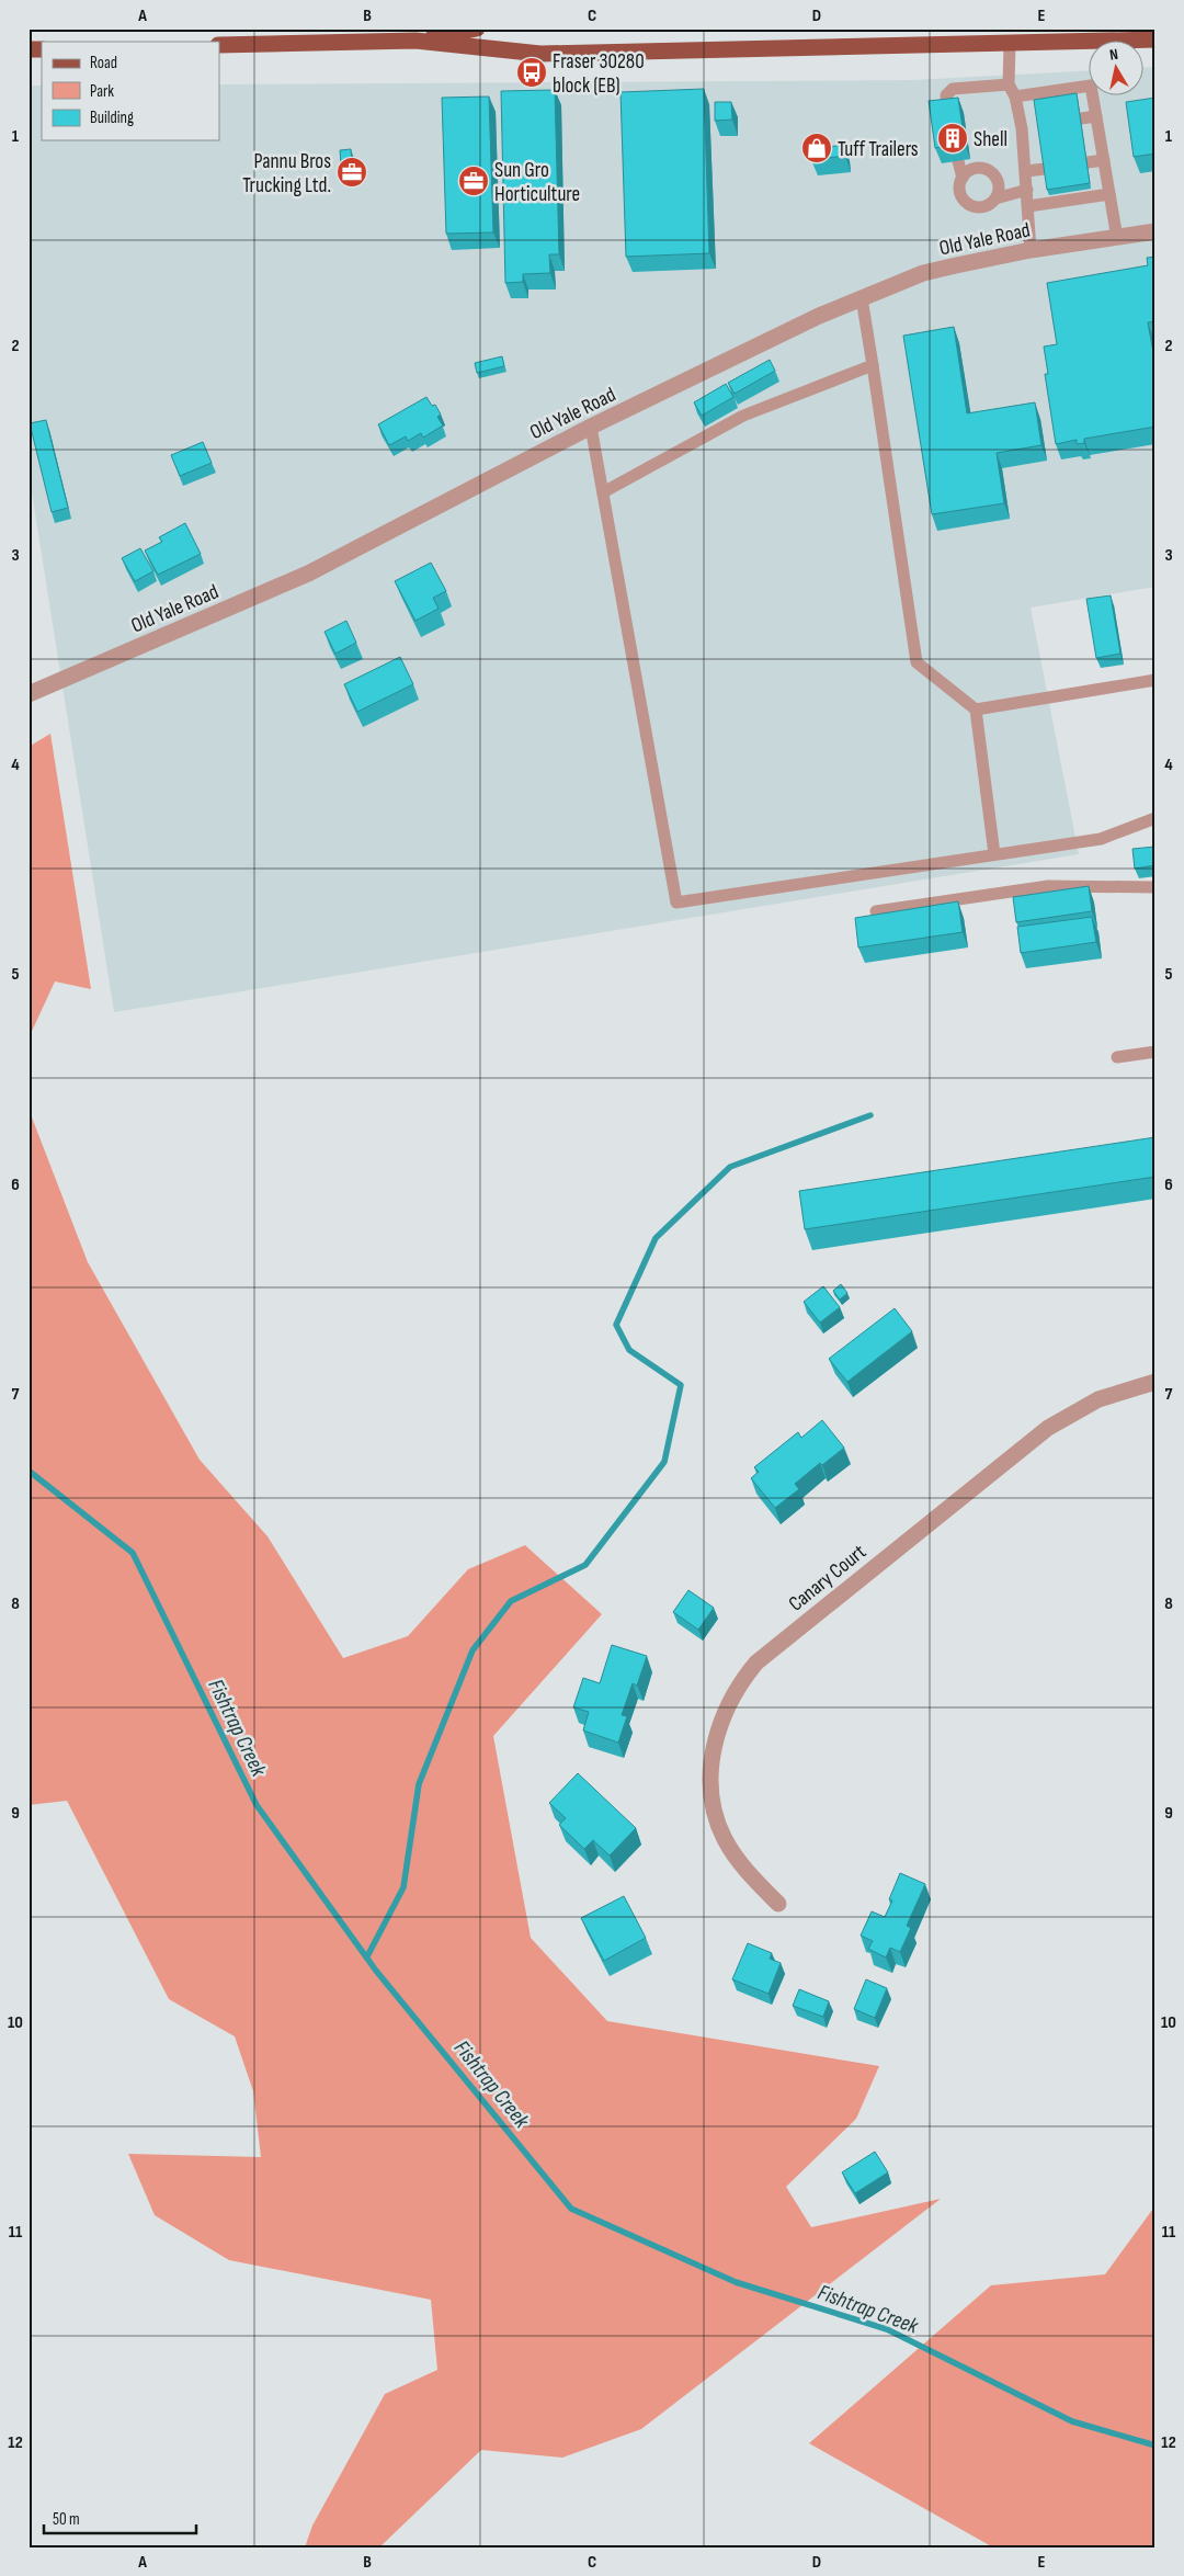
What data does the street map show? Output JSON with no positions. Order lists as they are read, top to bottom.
{
  "streets": {
    "street": ["Old Yale Road", "Canary Court"]
  },
  "water": ["Fishtrap Creek"],
  "places": {
    "bus stop": ["Fraser 30280 block (EB)"],
    "building": ["Shell"],
    "shop": ["Tuff Trailers"],
    "office": ["Pannu Bros Trucking Ltd.", "Sun Gro Horticulture"]
  },
  "legend": ["Road", "Park", "Building"],
  "scale_bar": "50 m",
  "north": "top",
  "grid": {
    "columns": [
      "A",
      "B",
      "C",
      "D",
      "E"
    ],
    "rows": [
      "1",
      "2",
      "3",
      "4",
      "5",
      "6",
      "7",
      "8",
      "9",
      "10",
      "11",
      "12"
    ]
  }
}
